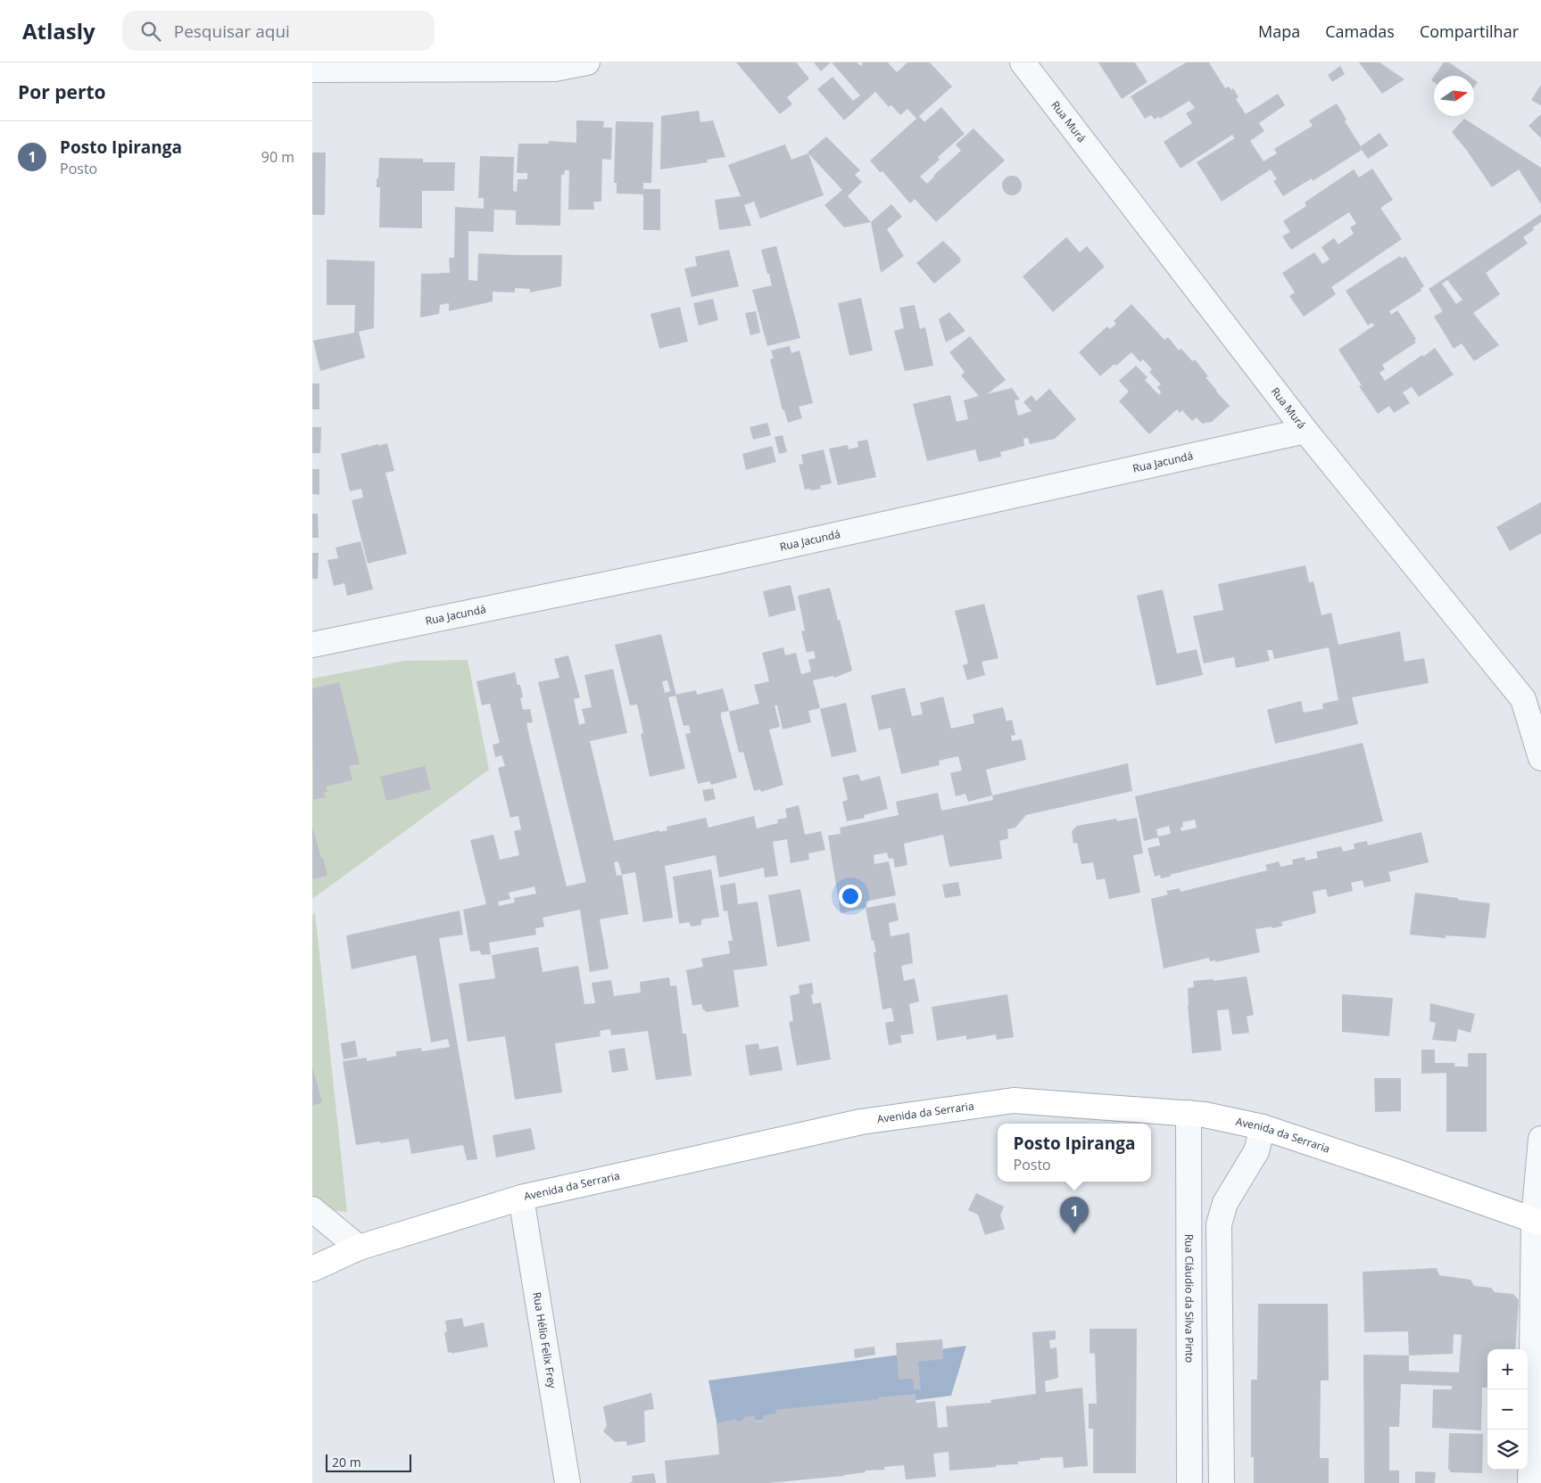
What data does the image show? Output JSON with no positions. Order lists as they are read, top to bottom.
{
  "streets": {
    "main road": ["Avenida da Serraria"],
    "street": [
      "Rua Murá",
      "Rua Jacundá",
      "Rua Cláudio da Silva Pinto",
      "Rua Hélio Felix Frey"
    ]
  },
  "crossings": [
    ["Rua Murá", "Rua Jacundá"],
    ["Avenida da Serraria", "Rua Cláudio da Silva Pinto"],
    ["Avenida da Serraria", "Rua Hélio Felix Frey"]
  ],
  "scale_bar": "20 m",
  "north": "right",
  "page": {
    "header": "Atlasly",
    "search": "Pesquisar aqui",
    "nav": ["Mapa", "Camadas", "Compartilhar"],
    "heading": "Por perto",
    "list": [
      {
        "mark": "1",
        "name": "Posto Ipiranga",
        "note": "Posto",
        "value": "90 m"
      }
    ],
    "popup": ["Posto Ipiranga", "Posto"],
    "pins": "1",
    "map_buttons": ["+", "−"],
    "scale": "20 m"
  }
}
